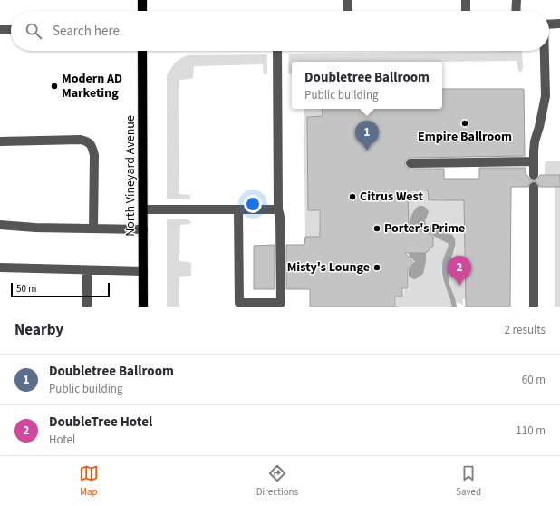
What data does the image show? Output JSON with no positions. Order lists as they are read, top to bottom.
{
  "streets": {
    "main road": ["North Vineyard Avenue"]
  },
  "places": [
    "Modern AD Marketing",
    "Empire Ballroom",
    "Citrus West",
    "Porter's Prime",
    "Misty's Lounge"
  ],
  "scale_bar": "50 m",
  "page": {
    "search": "Search here",
    "popup": ["Doubletree Ballroom", "Public building"],
    "pins": ["1", "2"],
    "scale": "50 m",
    "heading": ["Nearby", "2 results"],
    "list": [
      {
        "mark": "1",
        "name": "Doubletree Ballroom",
        "note": "Public building",
        "value": "60 m"
      },
      {
        "mark": "2",
        "name": "DoubleTree Hotel",
        "note": "Hotel",
        "value": "110 m"
      }
    ],
    "nav": ["Map", "Directions", "Saved"]
  }
}
